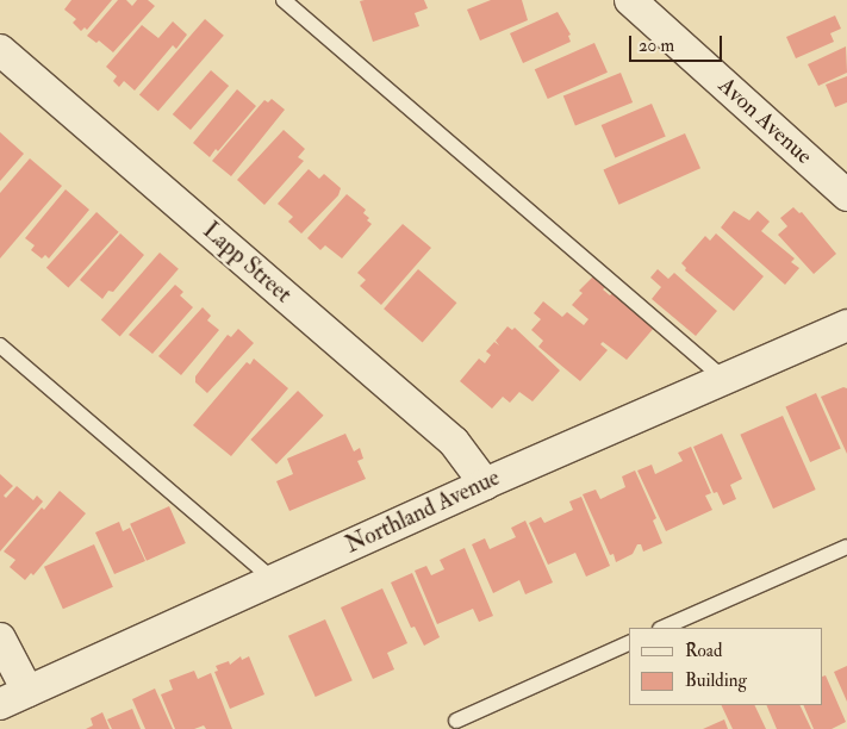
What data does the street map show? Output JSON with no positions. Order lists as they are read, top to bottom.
{
  "streets": {
    "street": ["Avon Avenue", "Lapp Street", "Northland Avenue"]
  },
  "crossings": [
    ["Lapp Street", "Northland Avenue"]
  ],
  "legend": ["Road", "Building"],
  "scale_bar": "20 m"
}
